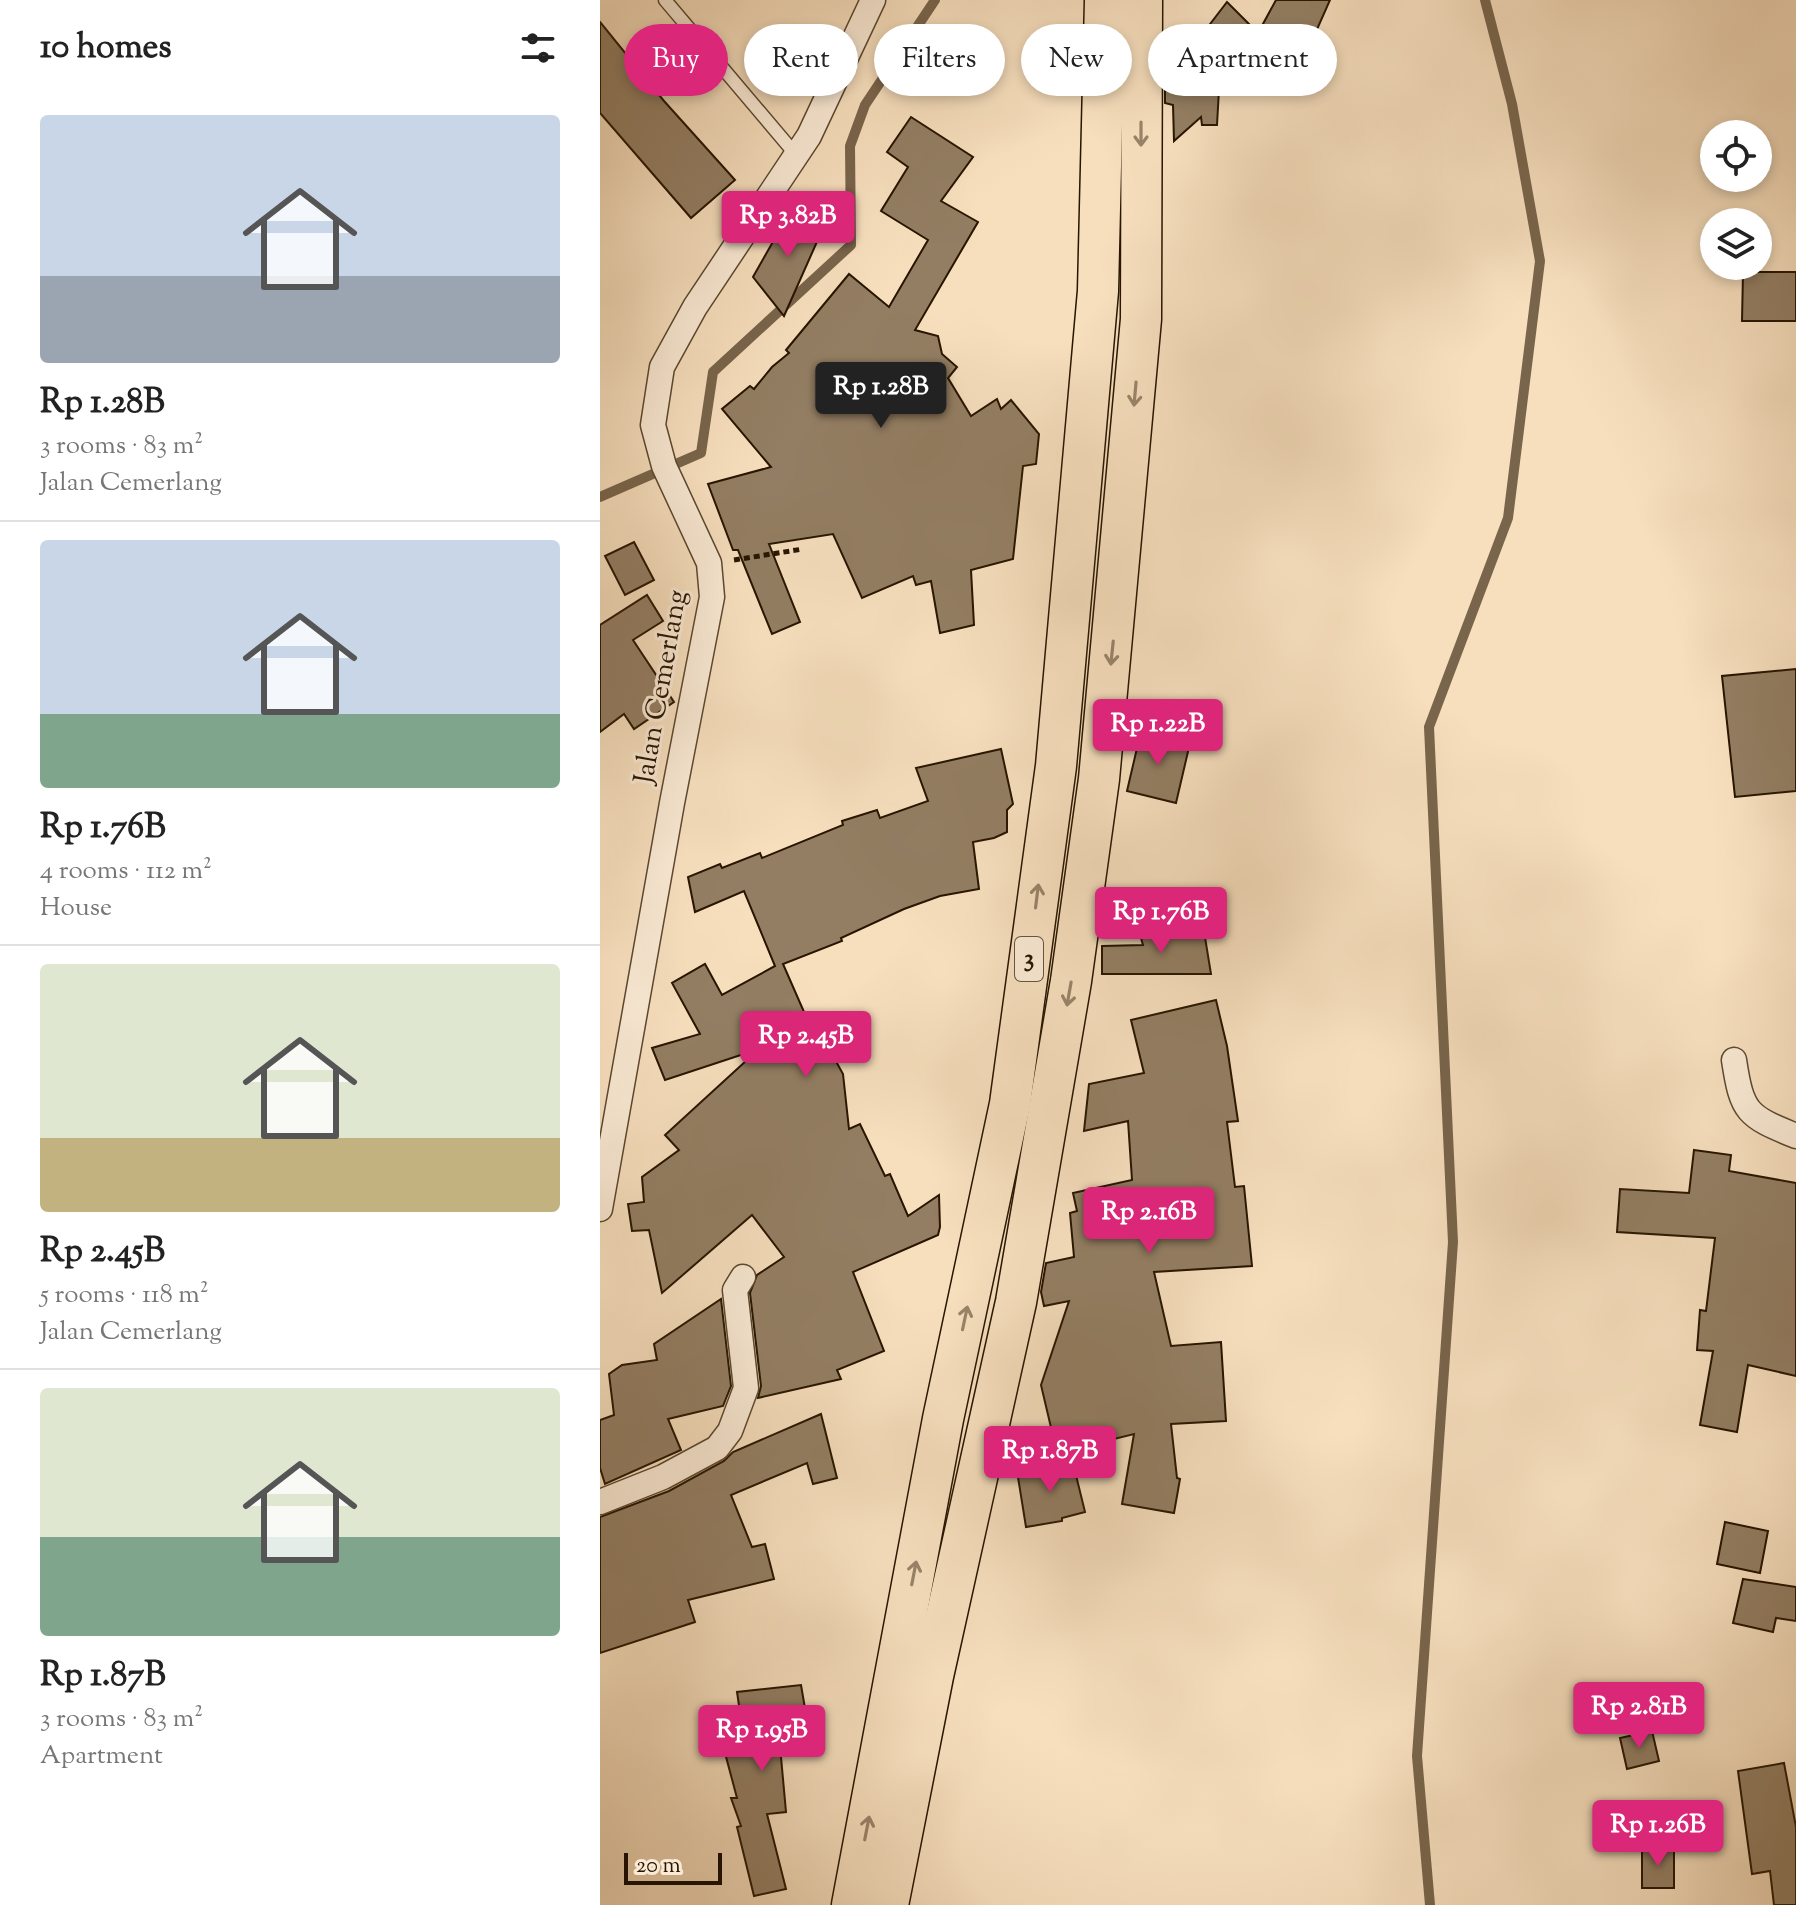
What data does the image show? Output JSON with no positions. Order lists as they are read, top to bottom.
{
  "streets": {
    "main road": ["3"],
    "street": ["Jalan Cemerlang"]
  },
  "scale_bar": "20 m",
  "page": {
    "heading": "10 homes",
    "chip": [
      "Buy",
      "Rent",
      "Filters",
      "New",
      "Apartment"
    ],
    "list": [
      {
        "name": "Rp 1.28B",
        "note": "3 rooms · 83 m² · Jalan Cemerlang"
      },
      {
        "name": "Rp 1.76B",
        "note": "4 rooms · 112 m² · House"
      },
      {
        "name": "Rp 2.45B",
        "note": "5 rooms · 118 m² · Jalan Cemerlang"
      },
      {
        "name": "Rp 1.87B",
        "note": "3 rooms · 83 m² · Apartment"
      }
    ],
    "price": [
      "Rp 3.82B",
      "Rp 1.28B",
      "Rp 1.22B",
      "Rp 1.76B",
      "Rp 2.45B",
      "Rp 2.16B",
      "Rp 1.87B",
      "Rp 2.81B",
      "Rp 1.95B",
      "Rp 1.26B"
    ],
    "scale": "20 m"
  }
}
